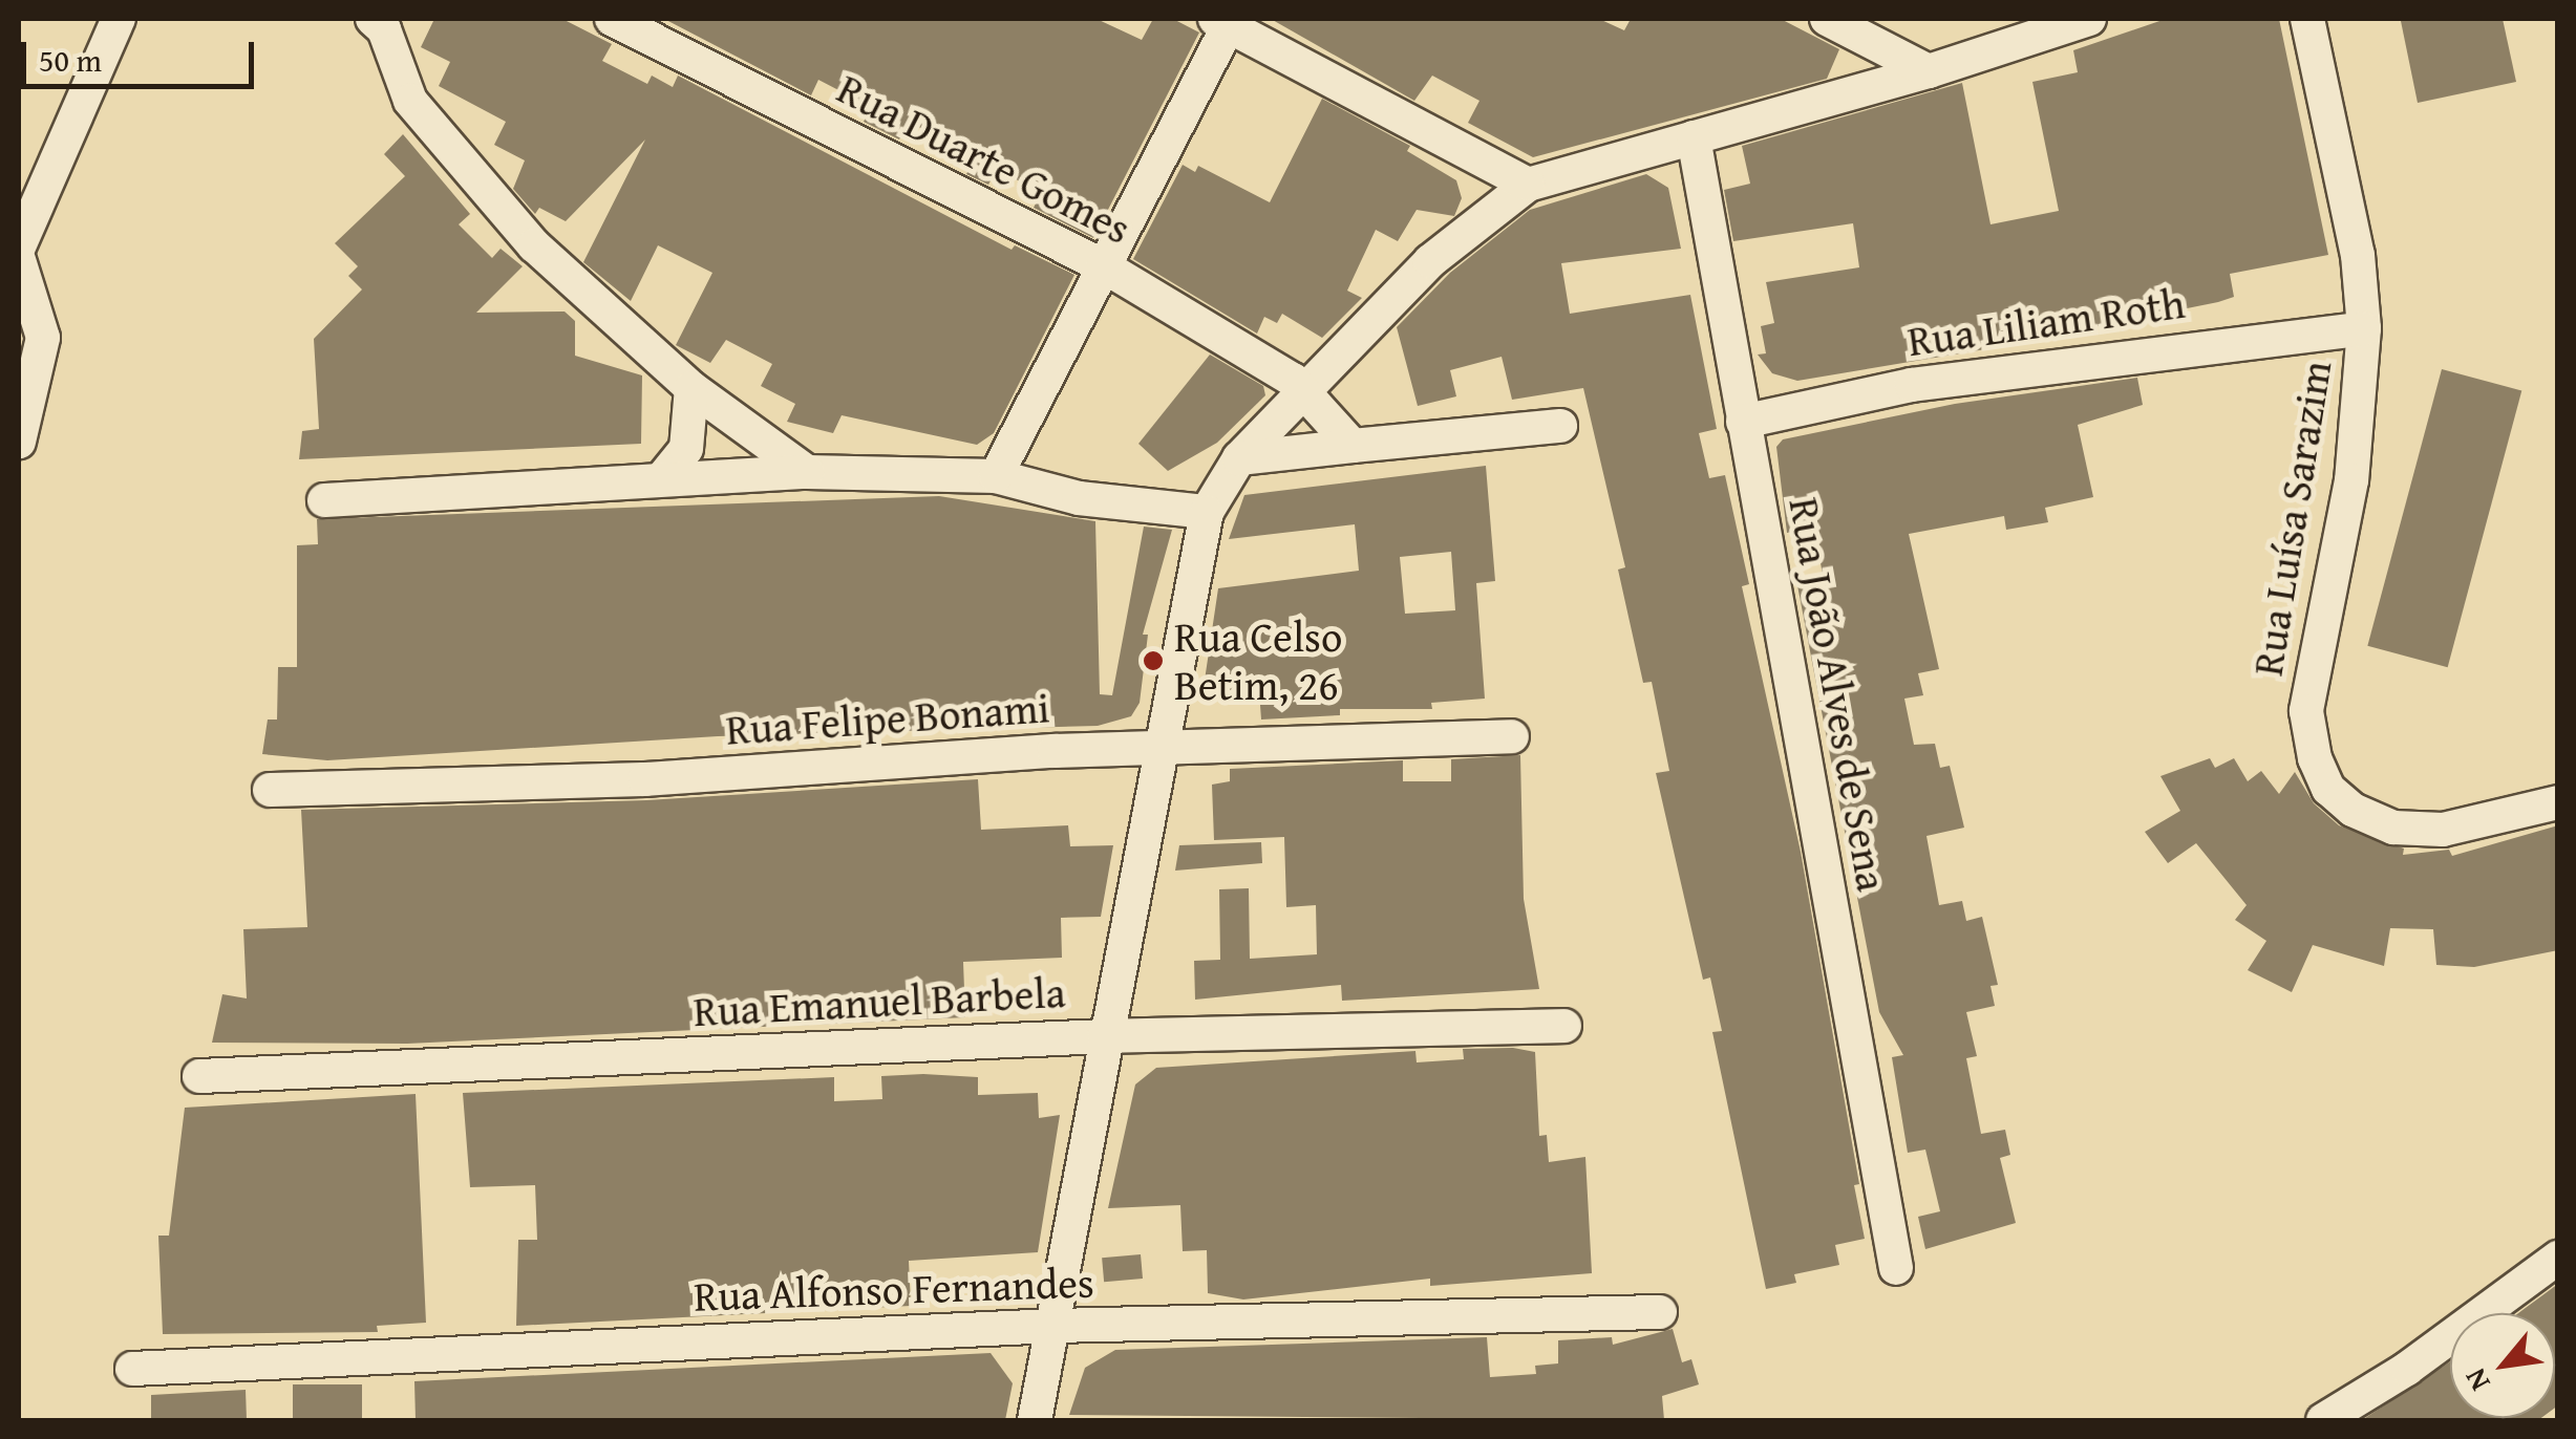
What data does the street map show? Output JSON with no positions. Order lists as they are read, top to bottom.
{
  "streets": {
    "street": [
      "Rua Duarte Gomes",
      "Rua Liliam Roth",
      "Rua Luísa Sarazim",
      "Rua João Alves de Sena",
      "Rua Felipe Bonami",
      "Rua Emanuel Barbela",
      "Rua Alfonso Fernandes"
    ]
  },
  "crossings": [
    ["Rua Liliam Roth", "Rua Luísa Sarazim"],
    ["Rua Liliam Roth", "Rua João Alves de Sena"]
  ],
  "places": ["Rua Celso Betim, 26"],
  "scale_bar": "50 m",
  "north": "bottom left"
}
